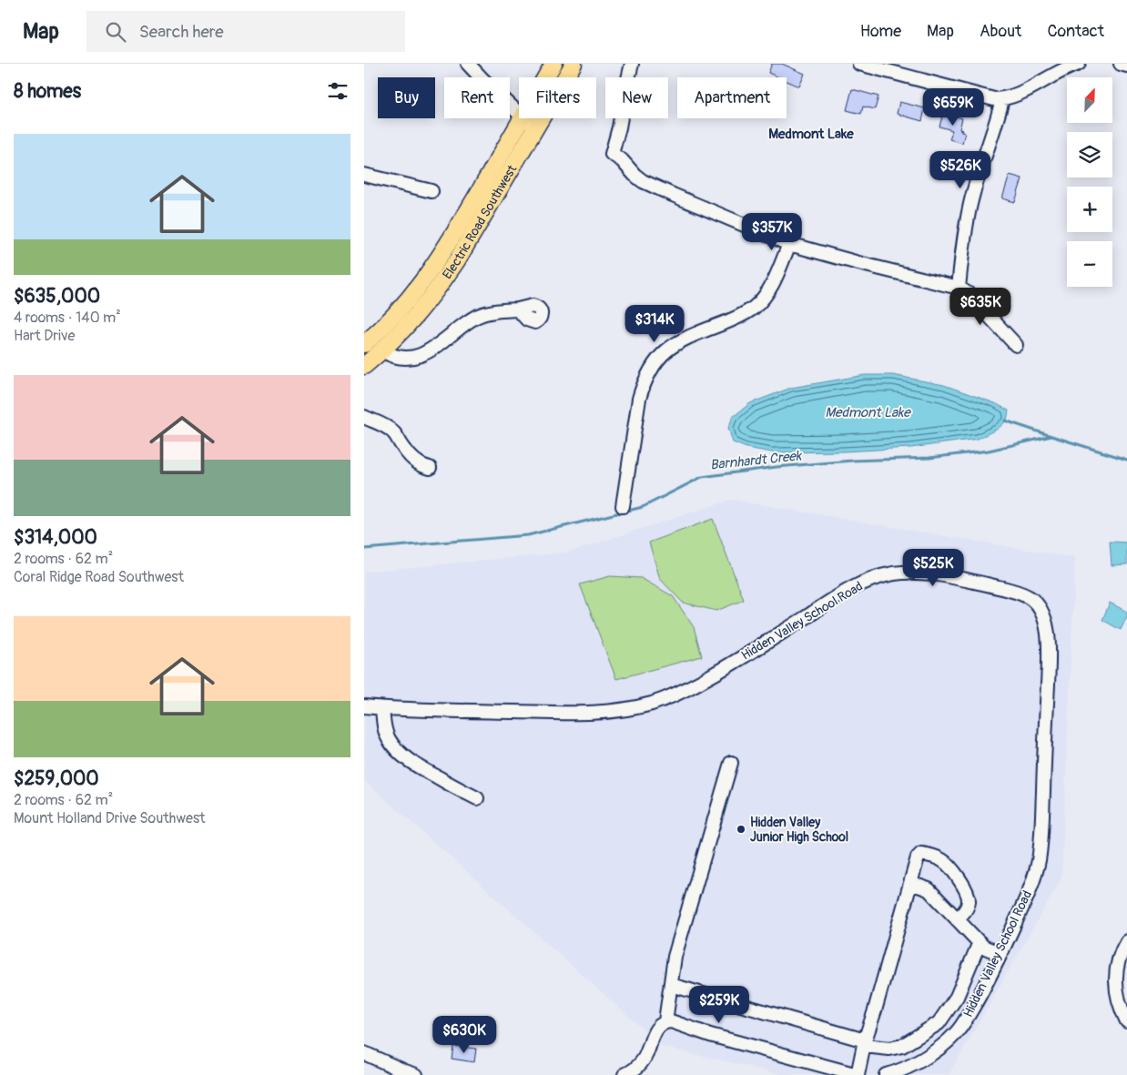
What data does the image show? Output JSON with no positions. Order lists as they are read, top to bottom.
{
  "streets": {
    "main road": ["Electric Road Southwest"],
    "street": ["Hidden Valley School Road"]
  },
  "districts": ["Medmont Lake"],
  "water": ["Medmont Lake", "Barnhardt Creek"],
  "places": ["Hidden Valley Junior High School"],
  "north": "top right",
  "page": {
    "header": "Map",
    "search": "Search here",
    "nav": [
      "Home",
      "Map",
      "About",
      "Contact"
    ],
    "heading": "8 homes",
    "map_buttons": ["+", "−"],
    "chip": [
      "Buy",
      "Rent",
      "Filters",
      "New",
      "Apartment"
    ],
    "price": [
      "$659K",
      "$526K",
      "$357K",
      "$635K",
      "$314K",
      "$525K",
      "$259K",
      "$630K"
    ],
    "list": [
      {
        "name": "$635,000",
        "note": "4 rooms · 140 m² · Hart Drive"
      },
      {
        "name": "$314,000",
        "note": "2 rooms · 62 m² · Coral Ridge Road Southwest"
      },
      {
        "name": "$259,000",
        "note": "2 rooms · 62 m² · Mount Holland Drive Southwest"
      }
    ]
  }
}
